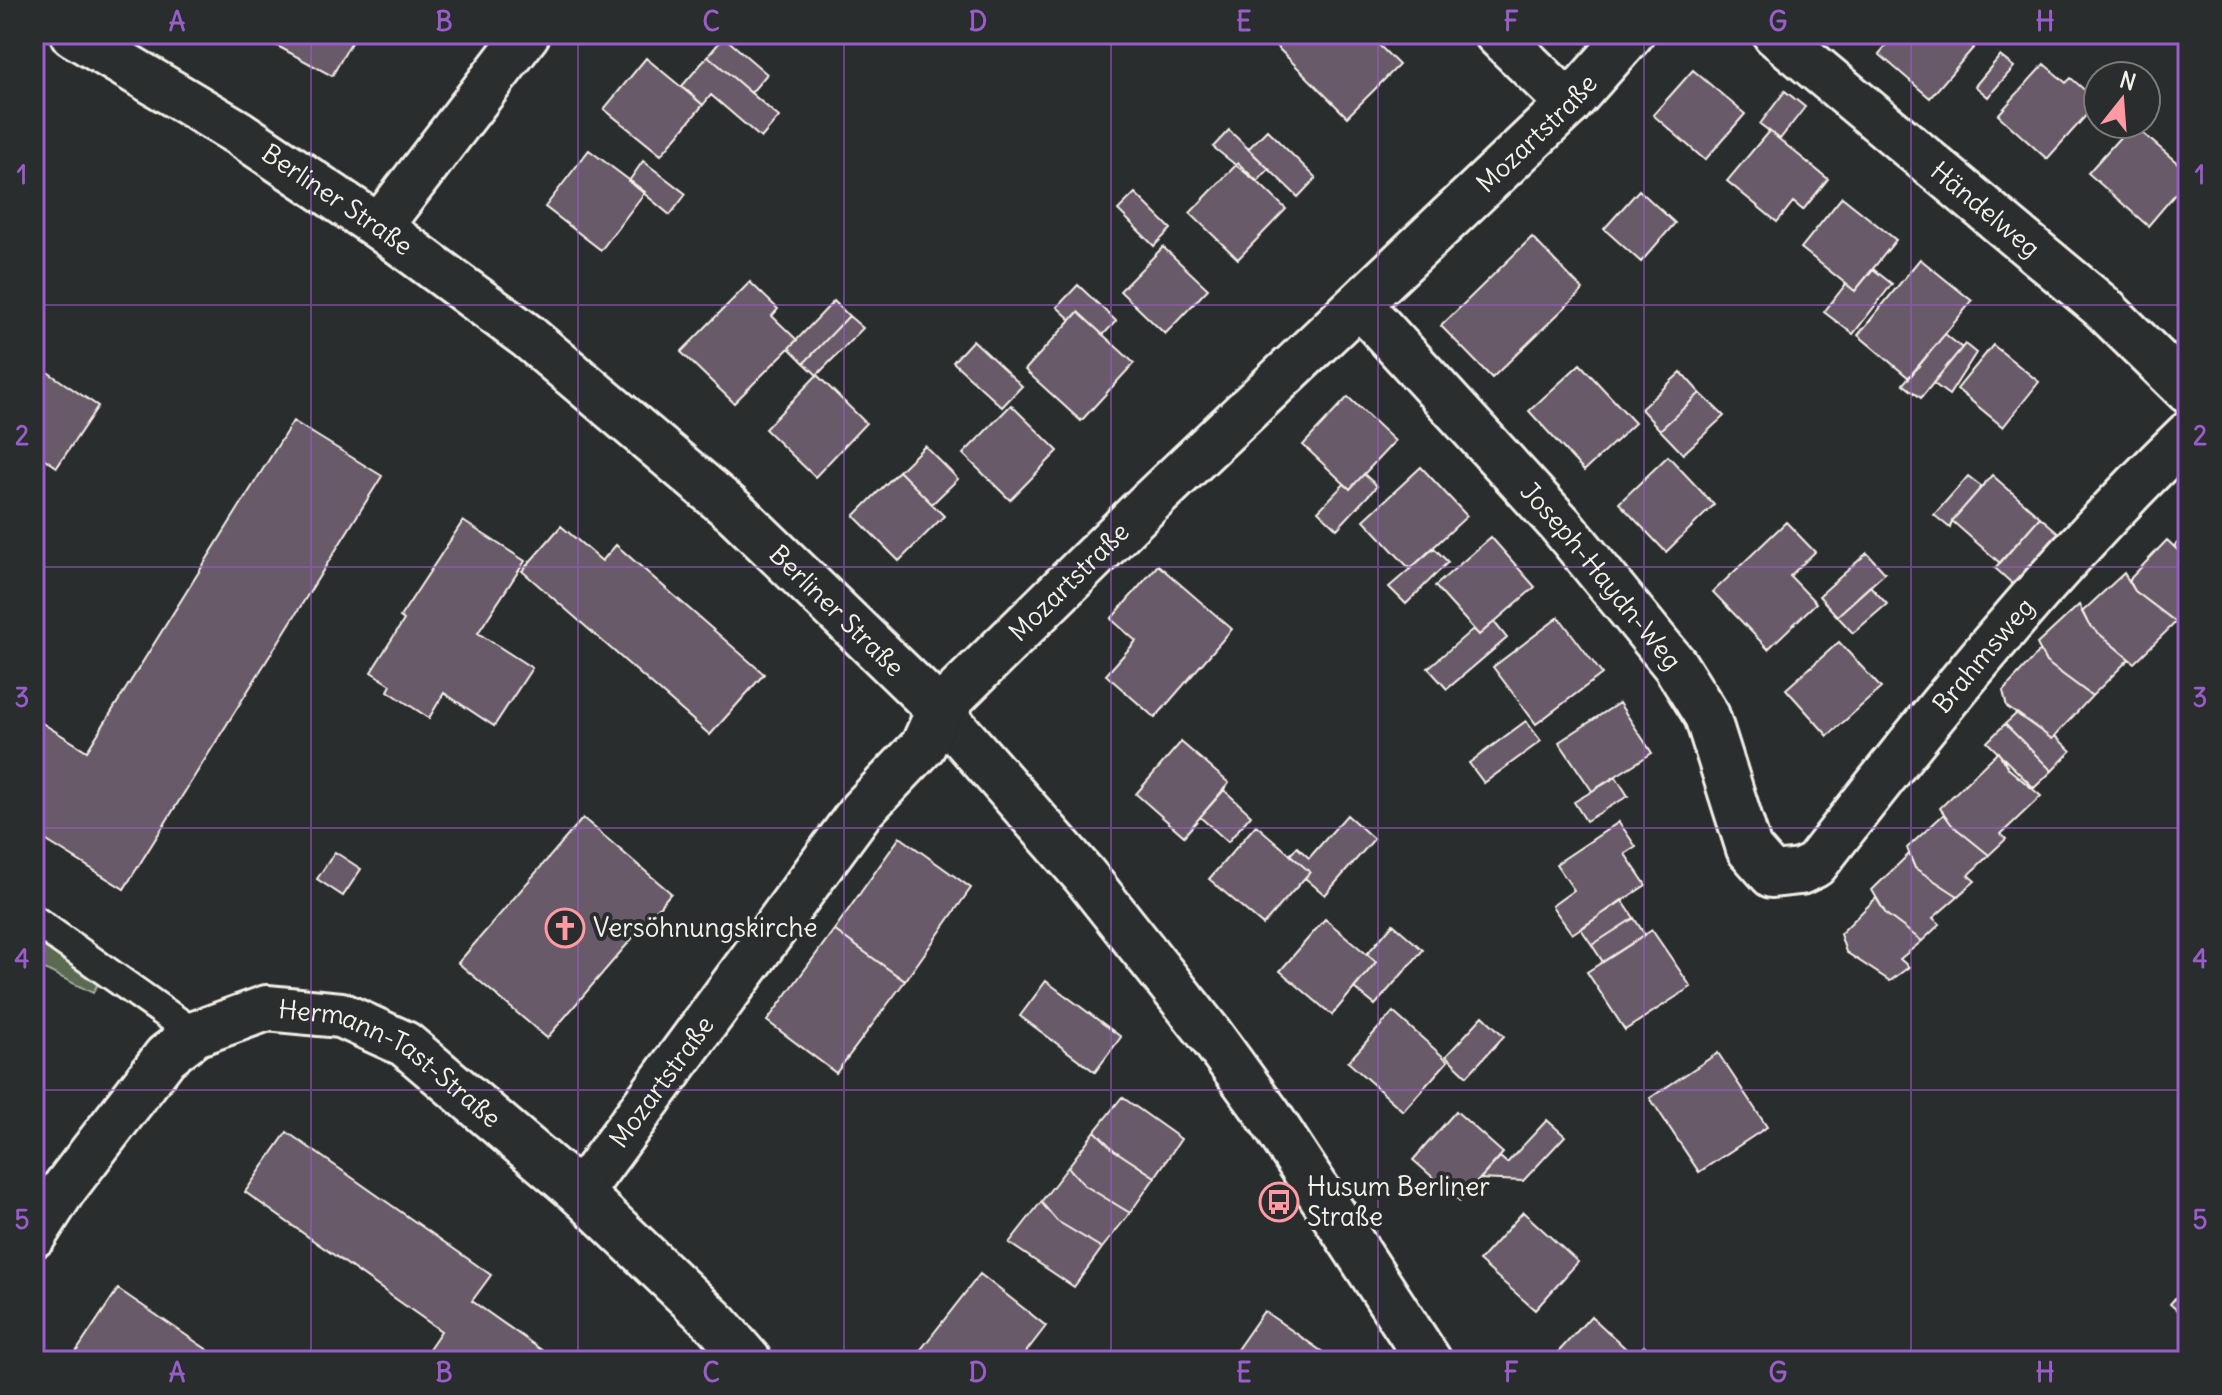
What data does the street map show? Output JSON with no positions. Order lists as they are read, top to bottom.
{
  "streets": {
    "street": [
      "Mozartstraße",
      "Berliner Straße",
      "Händelweg",
      "Joseph-Haydn-Weg",
      "Brahmsweg",
      "Hermann-Tast-Straße"
    ]
  },
  "crossings": [
    ["Mozartstraße", "Berliner Straße"],
    ["Mozartstraße", "Joseph-Haydn-Weg"],
    ["Mozartstraße", "Hermann-Tast-Straße"],
    ["Joseph-Haydn-Weg", "Brahmsweg"]
  ],
  "places": {
    "church": ["Versöhnungskirche"],
    "bus stop": ["Husum Berliner Straße"]
  },
  "north": "top",
  "grid": {
    "columns": [
      "A",
      "B",
      "C",
      "D",
      "E",
      "F",
      "G",
      "H"
    ],
    "rows": [
      "1",
      "2",
      "3",
      "4",
      "5"
    ]
  }
}
